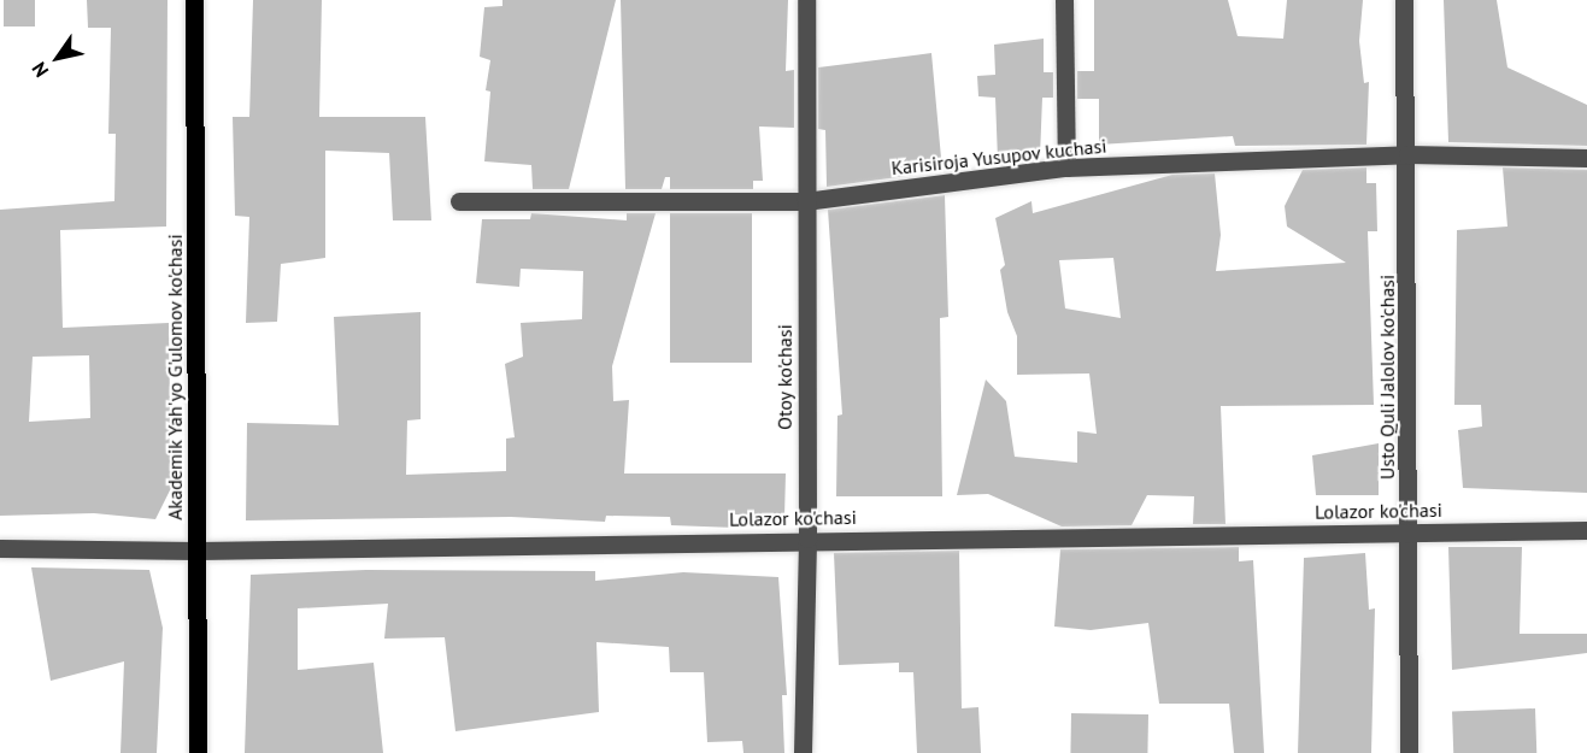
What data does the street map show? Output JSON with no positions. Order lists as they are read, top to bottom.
{
  "streets": {
    "main road": ["Akademik Yah'yo G'ulomov ko'chasi"],
    "street": [
      "Karisiroja Yusupov kuchasi",
      "Otoy ko'chasi",
      "Usto Quli Jalolov ko'chasi",
      "Lolazor ko'chasi"
    ]
  },
  "crossings": [
    ["Karisiroja Yusupov kuchasi", "Otoy ko'chasi"],
    ["Karisiroja Yusupov kuchasi", "Usto Quli Jalolov ko'chasi"],
    ["Akademik Yah'yo G'ulomov ko'chasi", "Lolazor ko'chasi"],
    ["Otoy ko'chasi", "Lolazor ko'chasi"],
    ["Usto Quli Jalolov ko'chasi", "Lolazor ko'chasi"]
  ],
  "north": "bottom left"
}
